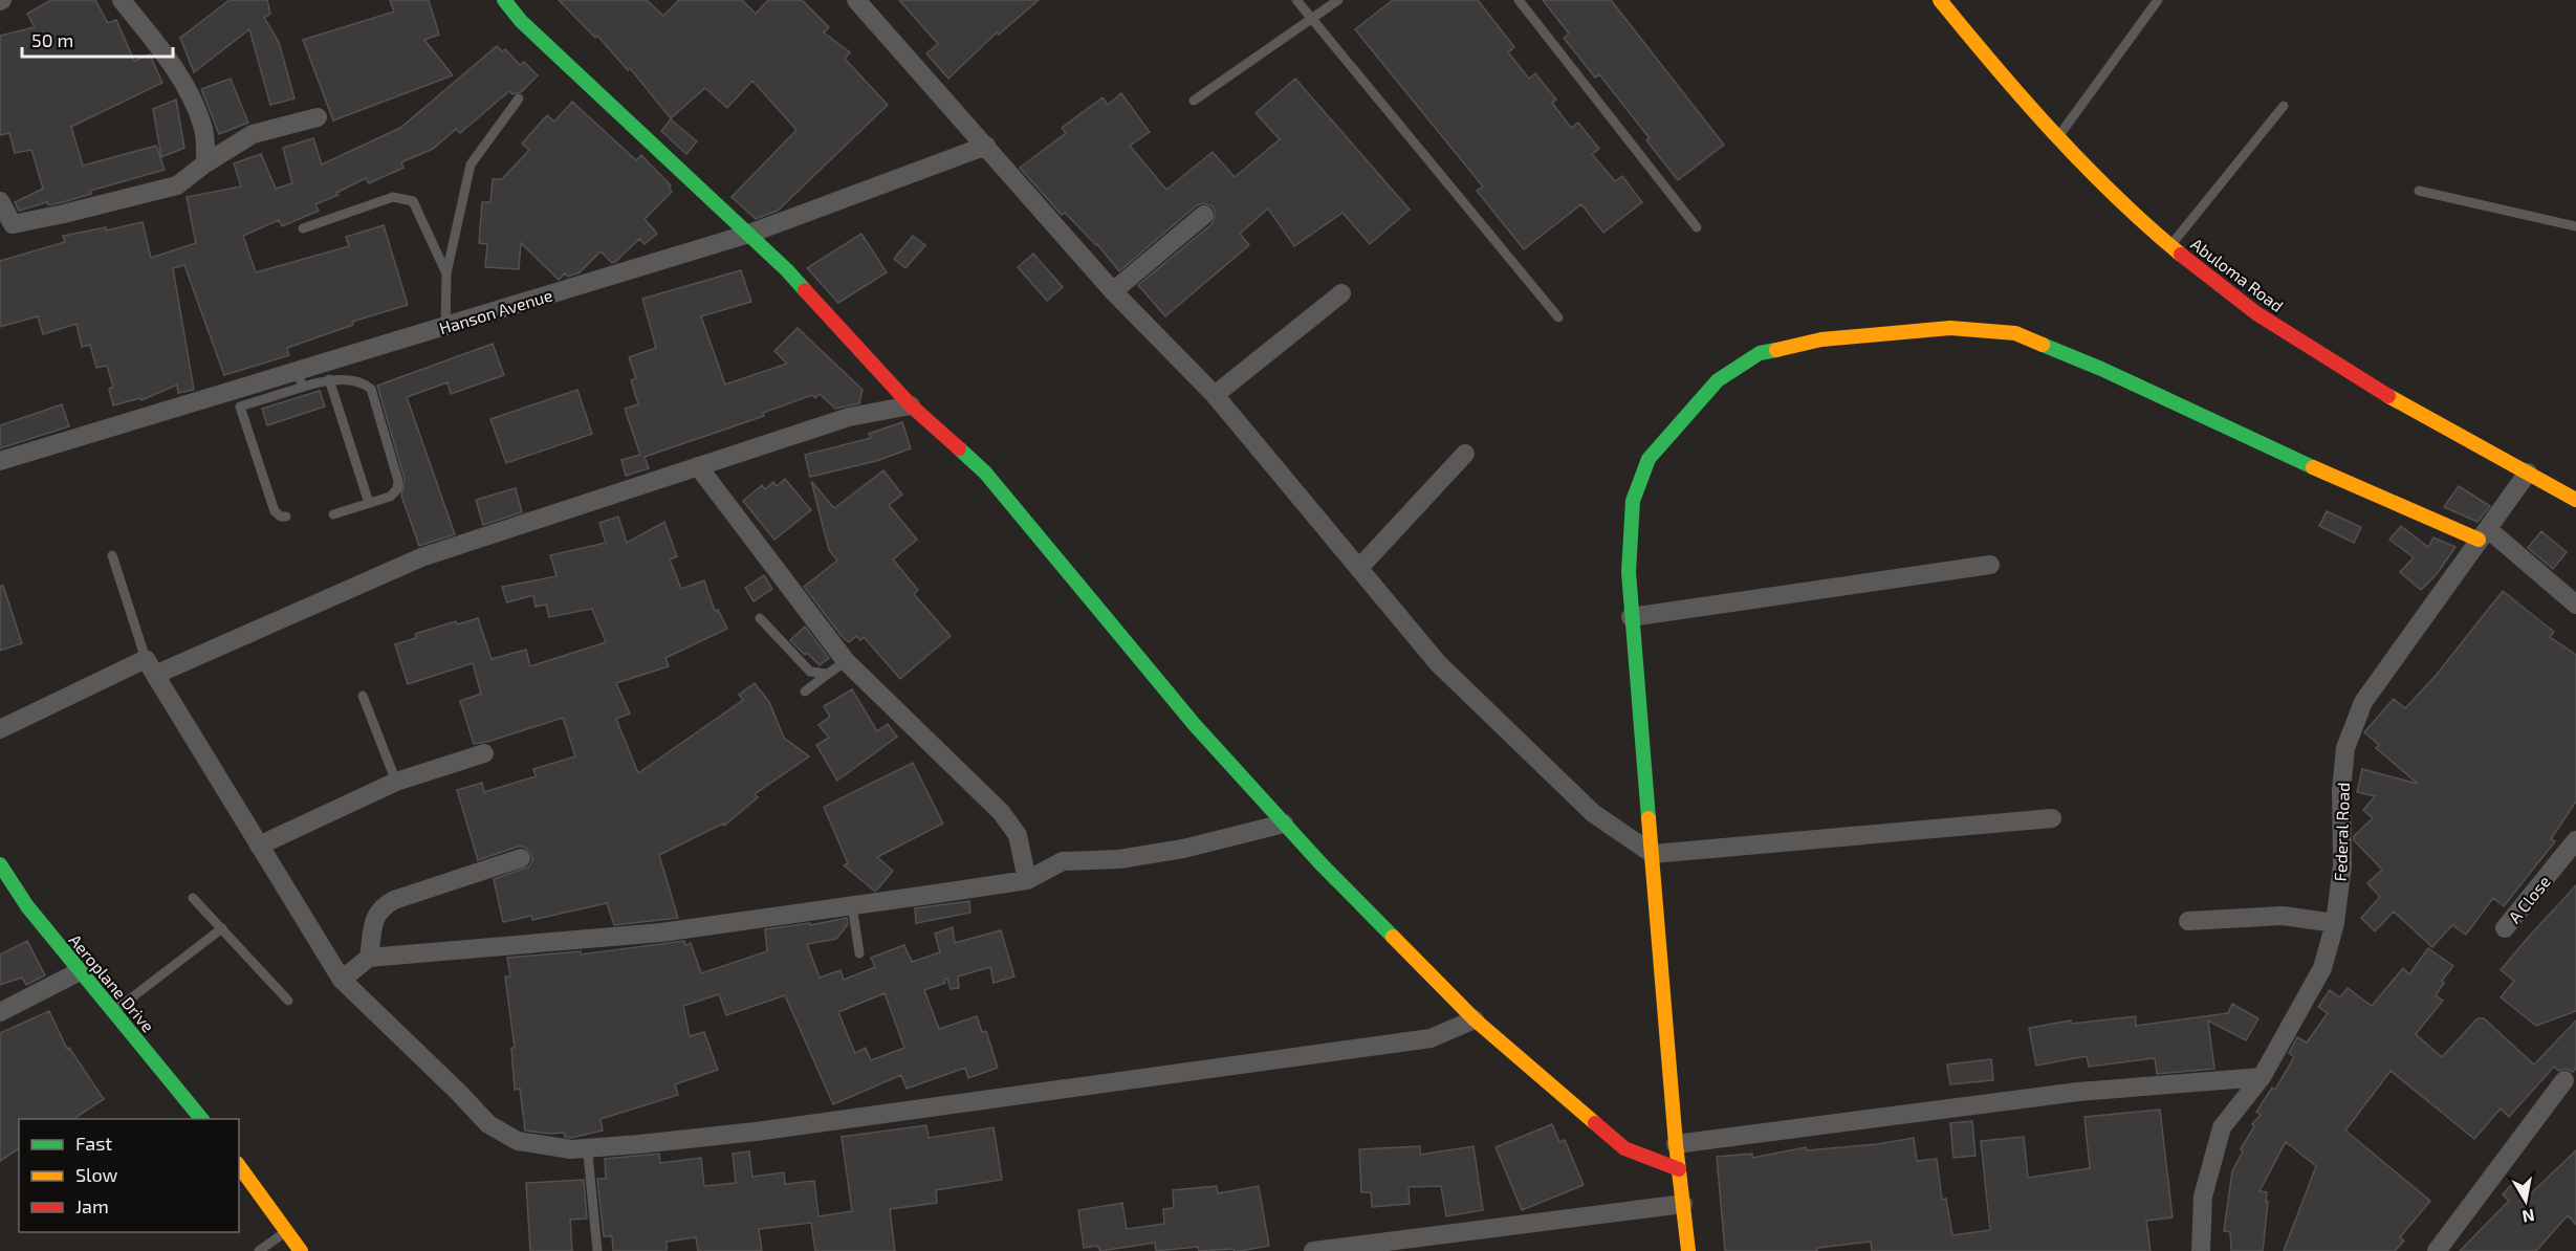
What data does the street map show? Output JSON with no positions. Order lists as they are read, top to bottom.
{
  "streets": {
    "street": [
      "Abuloma Road",
      "Hanson Avenue",
      "Federal Road",
      "A Close",
      "Aeroplane Drive"
    ]
  },
  "crossings": [
    ["Abuloma Road", "Federal Road"]
  ],
  "legend": ["Fast", "Slow", "Jam"],
  "scale_bar": "50 m",
  "north": "bottom"
}
